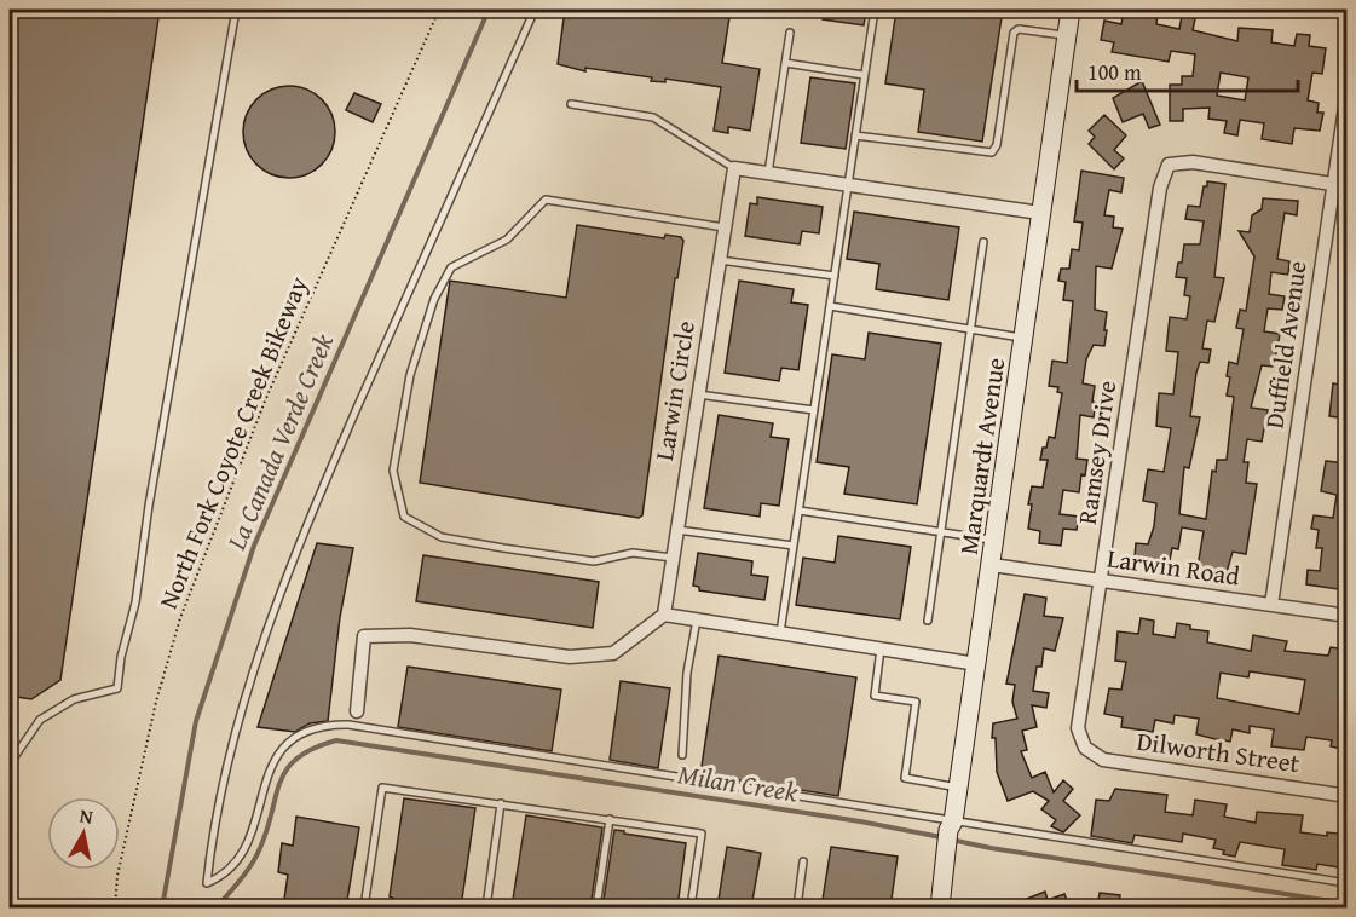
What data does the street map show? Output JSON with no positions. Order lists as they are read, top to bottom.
{
  "streets": {
    "street": [
      "Duffield Avenue",
      "Larwin Circle",
      "Ramsey Drive",
      "Marquardt Avenue",
      "Larwin Road",
      "Dilworth Street"
    ],
    "path": ["North Fork Coyote Creek Bikeway"]
  },
  "crossings": [
    ["Duffield Avenue", "Ramsey Drive"],
    ["Duffield Avenue", "Larwin Road"],
    ["Ramsey Drive", "Larwin Road"],
    ["Ramsey Drive", "Dilworth Street"],
    ["Marquardt Avenue", "Larwin Road"]
  ],
  "water": ["La Canada Verde Creek", "Milan Creek"],
  "scale_bar": "100 m",
  "north": "top"
}
